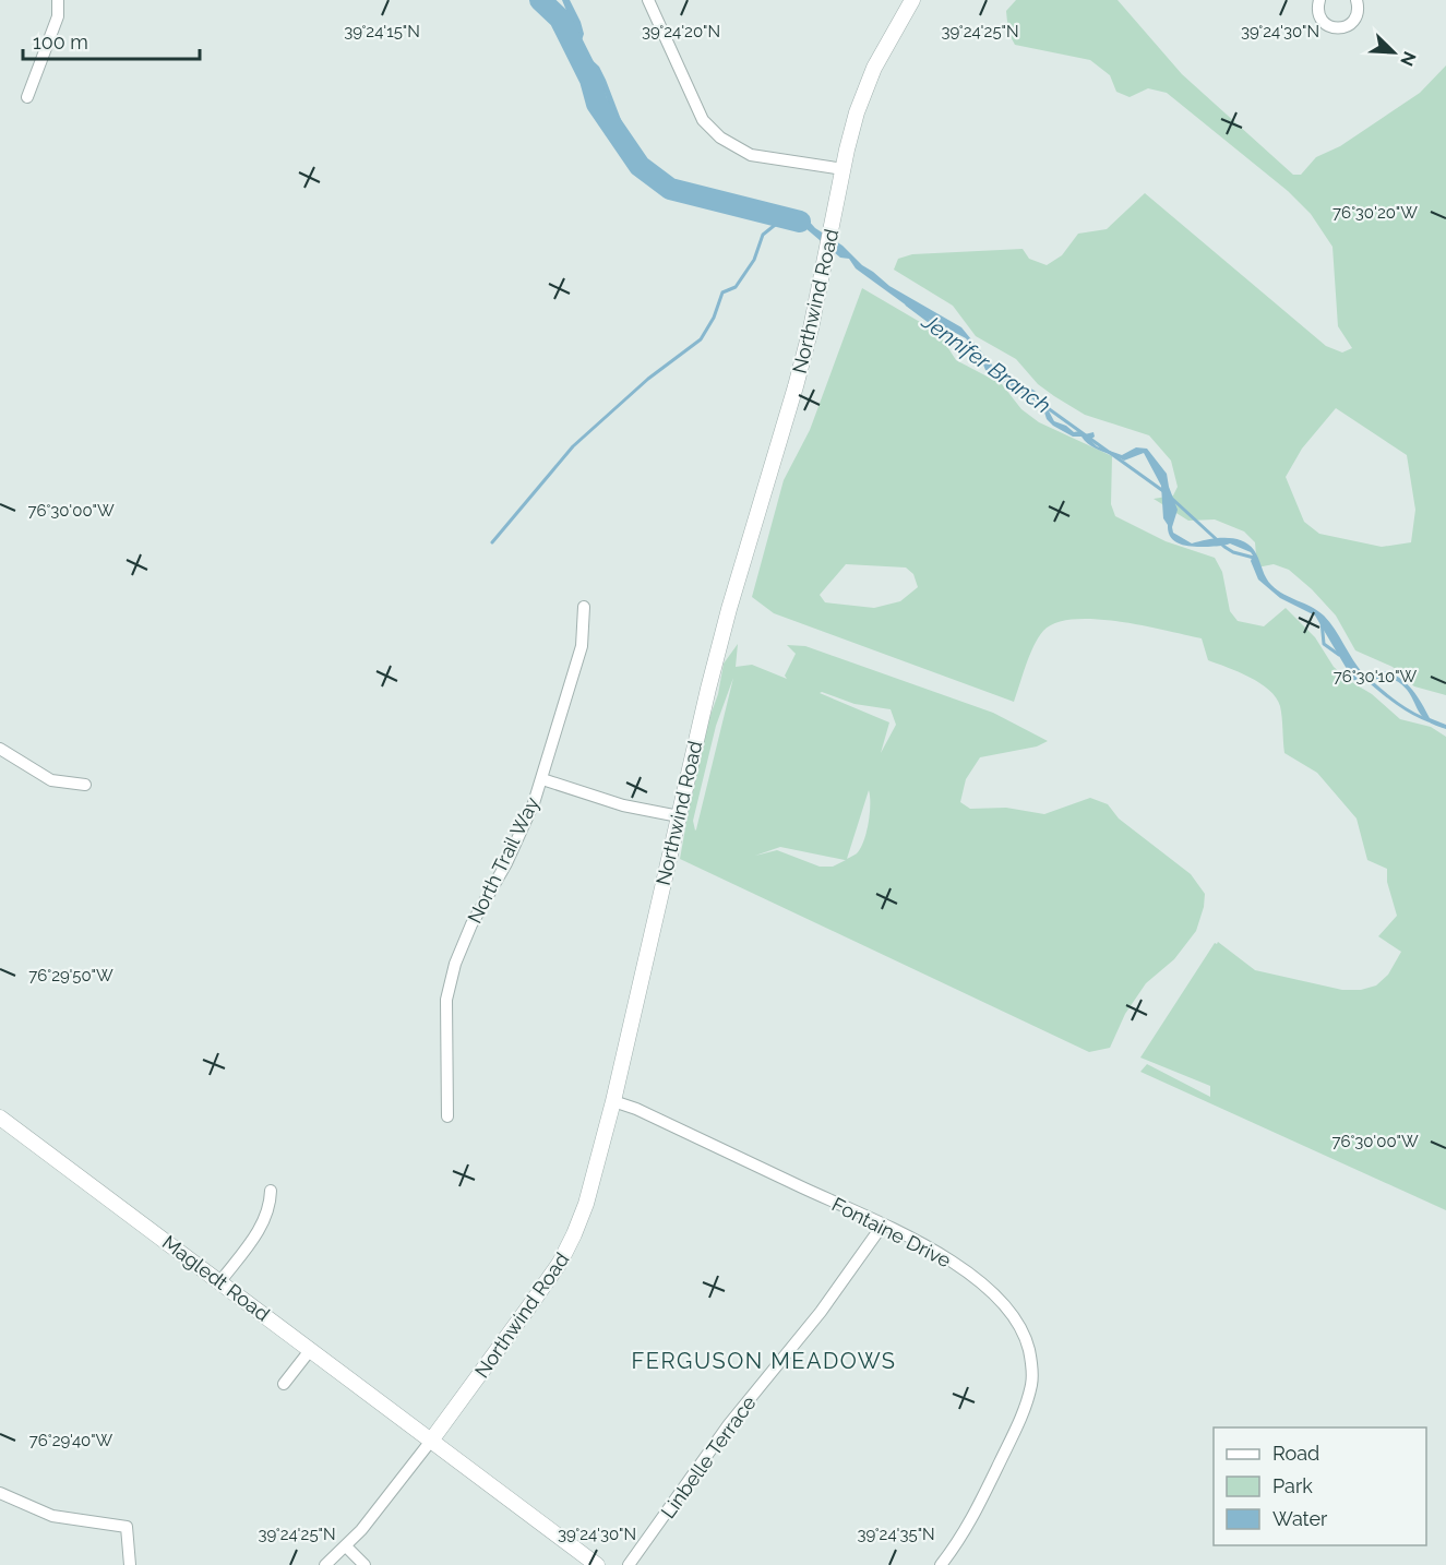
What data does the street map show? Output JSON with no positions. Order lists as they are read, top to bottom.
{
  "streets": {
    "street": [
      "Northwind Road",
      "North Trail Way",
      "Fontaine Drive",
      "Magledt Road",
      "Linbelle Terrace"
    ]
  },
  "crossings": [
    ["Northwind Road", "Fontaine Drive"],
    ["Northwind Road", "Magledt Road"],
    ["Fontaine Drive", "Linbelle Terrace"]
  ],
  "districts": ["FERGUSON MEADOWS"],
  "water": ["Jennifer Branch"],
  "legend": ["Road", "Park", "Water"],
  "scale_bar": "100 m",
  "north": "bottom right",
  "coordinates": [
    "39°24'15\"N",
    "39°24'20\"N",
    "39°24'25\"N",
    "39°24'30\"N",
    "76°30'20\"W",
    "76°30'00\"W",
    "76°30'10\"W",
    "76°29'50\"W",
    "76°29'40\"W",
    "39°24'35\"N"
  ]
}
